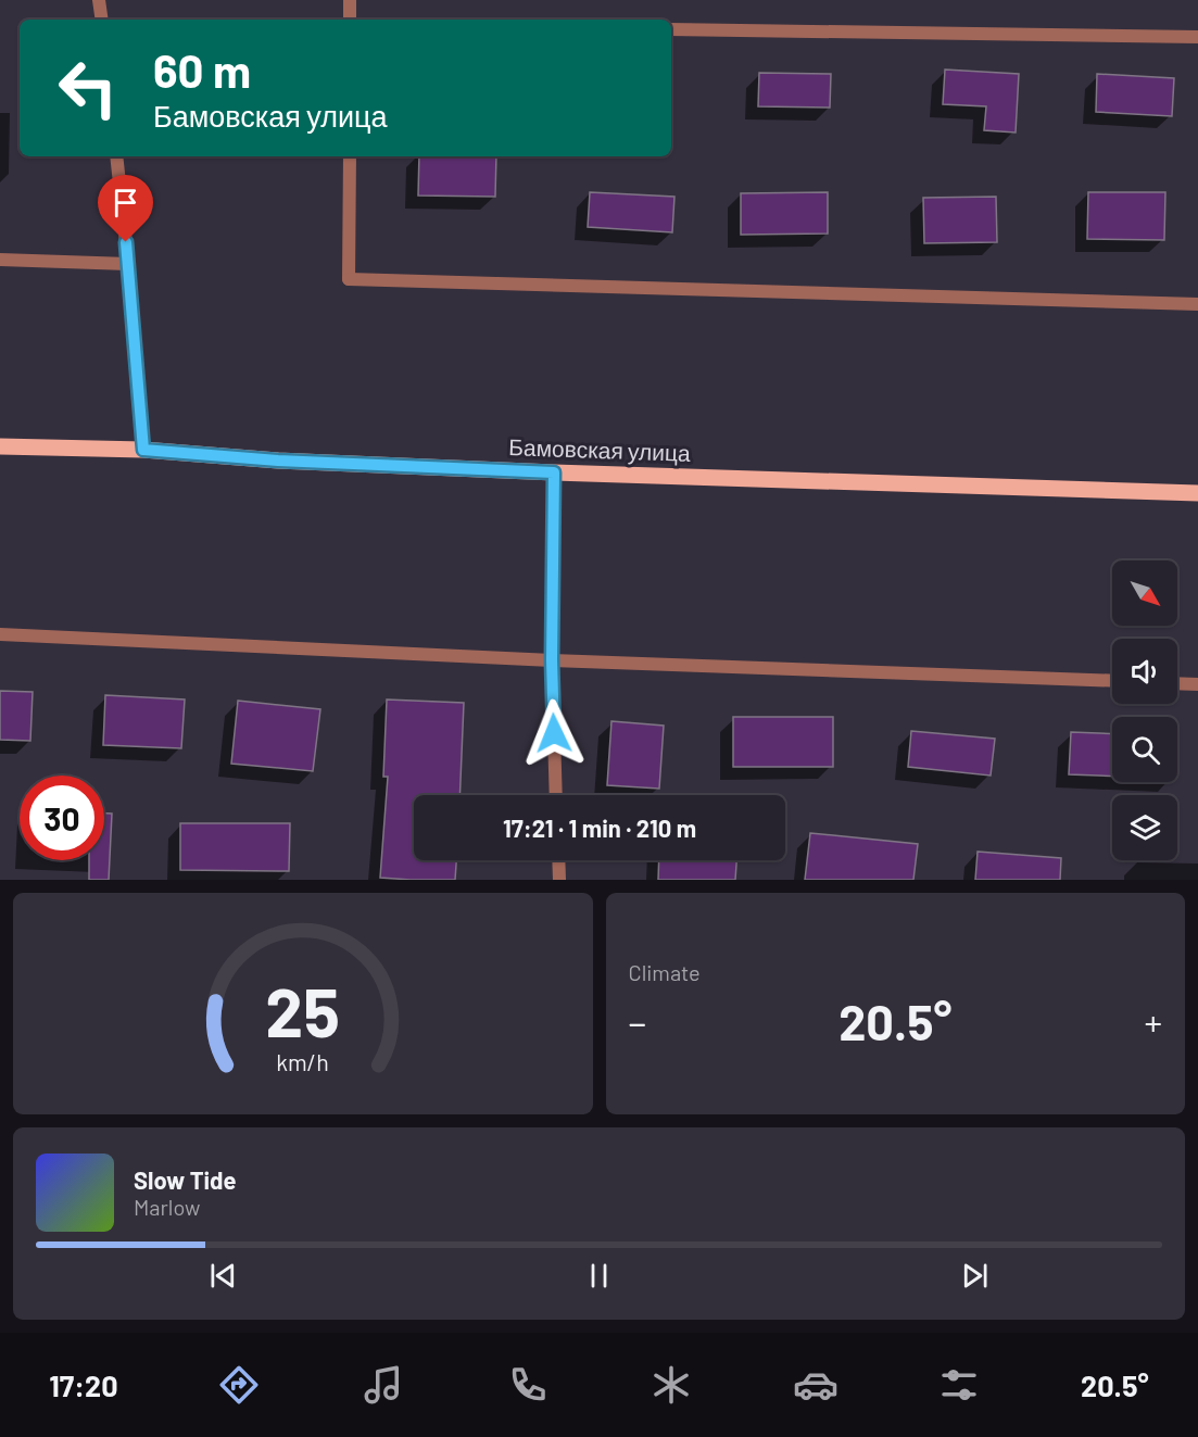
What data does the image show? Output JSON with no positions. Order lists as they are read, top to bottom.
{
  "streets": {
    "main road": ["Бамовская улица"]
  },
  "north": "bottom right",
  "page": {
    "turn": ["60 m", "Бамовская улица"],
    "limit": "30",
    "trip": "17:21 · 1 min · 210 m",
    "tile": "Climate",
    "heat": ["−", "20.5°", "+"],
    "song": ["Slow Tide", "Marlow"],
    "tabs": ["17:20", "20.5°"],
    "gauge": ["25", "km/h"]
  }
}
